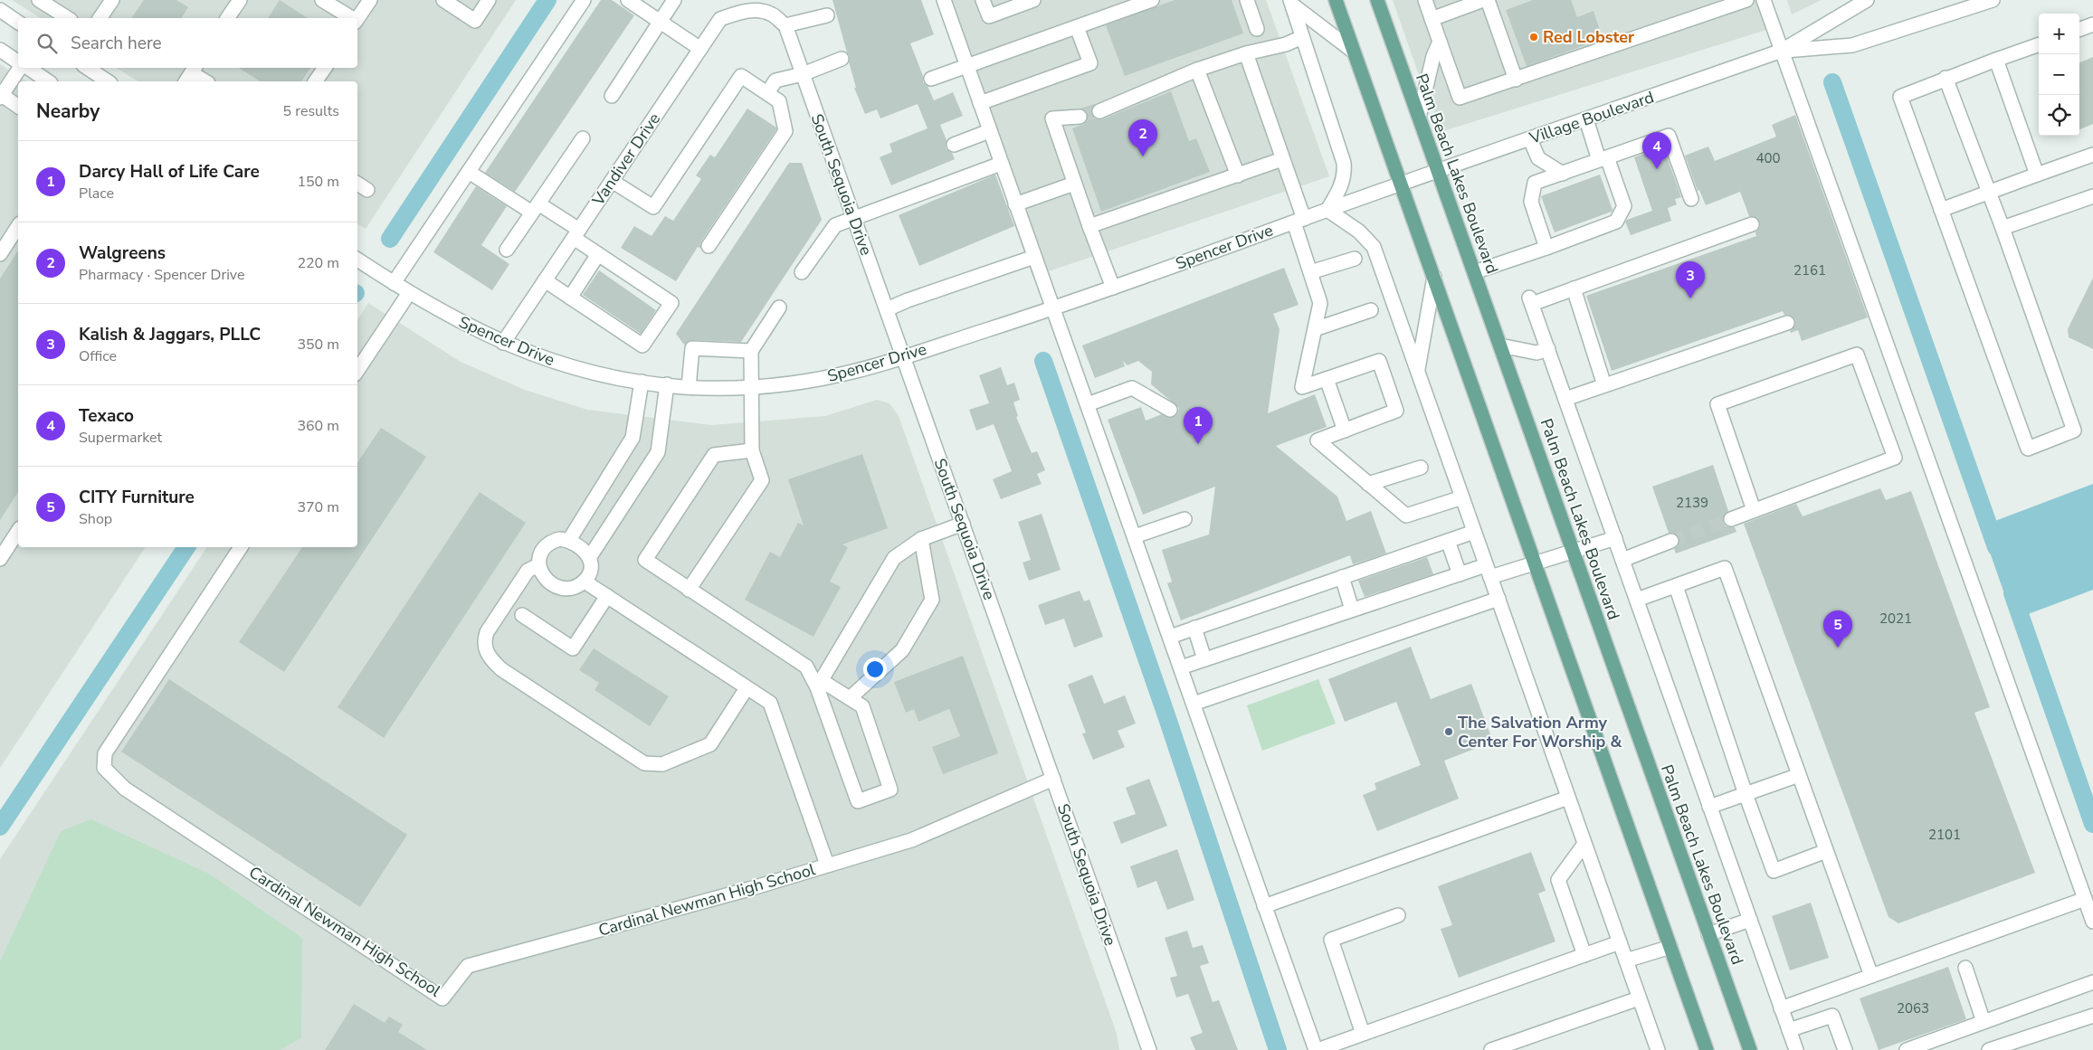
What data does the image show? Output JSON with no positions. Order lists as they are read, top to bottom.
{
  "streets": {
    "main road": ["Palm Beach Lakes Boulevard"],
    "street": [
      "Village Boulevard",
      "Vandiver Drive",
      "South Sequoia Drive",
      "Spencer Drive",
      "Cardinal Newman High School"
    ]
  },
  "crossings": [
    ["Village Boulevard", "Palm Beach Lakes Boulevard"],
    ["Village Boulevard", "Spencer Drive"],
    ["Vandiver Drive", "South Sequoia Drive"],
    ["Vandiver Drive", "Spencer Drive"],
    ["South Sequoia Drive", "Spencer Drive"],
    ["South Sequoia Drive", "Cardinal Newman High School"]
  ],
  "places": ["Red Lobster", "The Salvation Army Center For Worship &"],
  "house_numbers": [
    "400",
    "2161",
    "2139",
    "2021",
    "2101",
    "2063"
  ],
  "page": {
    "map_buttons": ["+", "−"],
    "search": "Search here",
    "heading": ["Nearby", "5 results"],
    "pins": [
      "2",
      "4",
      "3",
      "1",
      "5"
    ],
    "list": [
      {
        "mark": "1",
        "name": "Darcy Hall of Life Care",
        "note": "Place",
        "value": "150 m"
      },
      {
        "mark": "2",
        "name": "Walgreens",
        "note": "Pharmacy · Spencer Drive",
        "value": "220 m"
      },
      {
        "mark": "3",
        "name": "Kalish & Jaggars, PLLC",
        "note": "Office",
        "value": "350 m"
      },
      {
        "mark": "4",
        "name": "Texaco",
        "note": "Supermarket",
        "value": "360 m"
      },
      {
        "mark": "5",
        "name": "CITY Furniture",
        "note": "Shop",
        "value": "370 m"
      }
    ]
  }
}
